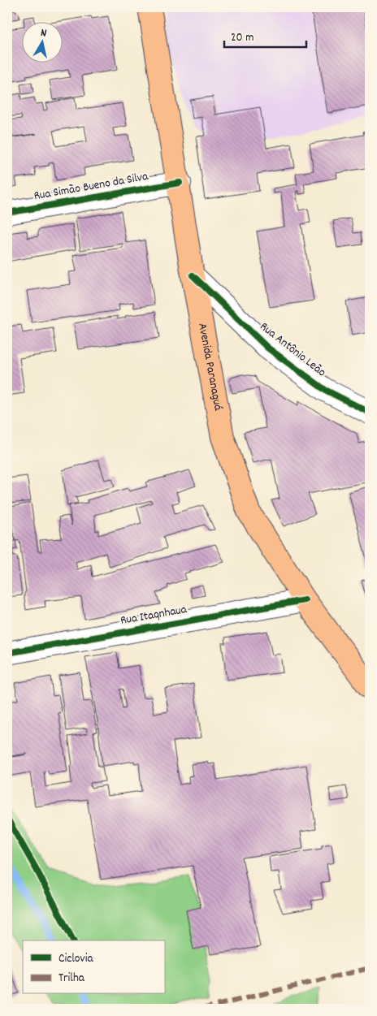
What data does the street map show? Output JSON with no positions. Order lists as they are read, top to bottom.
{
  "streets": {
    "main road": ["Avenida Paranaguá"],
    "street": ["Rua Simão Bueno da Silva", "Rua Antônio Leão", "Rua Itaqnhaua"]
  },
  "crossings": [
    ["Rua Simão Bueno da Silva", "Avenida Paranaguá"],
    ["Rua Antônio Leão", "Avenida Paranaguá"],
    ["Avenida Paranaguá", "Rua Itaqnhaua"]
  ],
  "legend": ["Ciclovia", "Trilha"],
  "scale_bar": "20 m",
  "north": "top"
}
